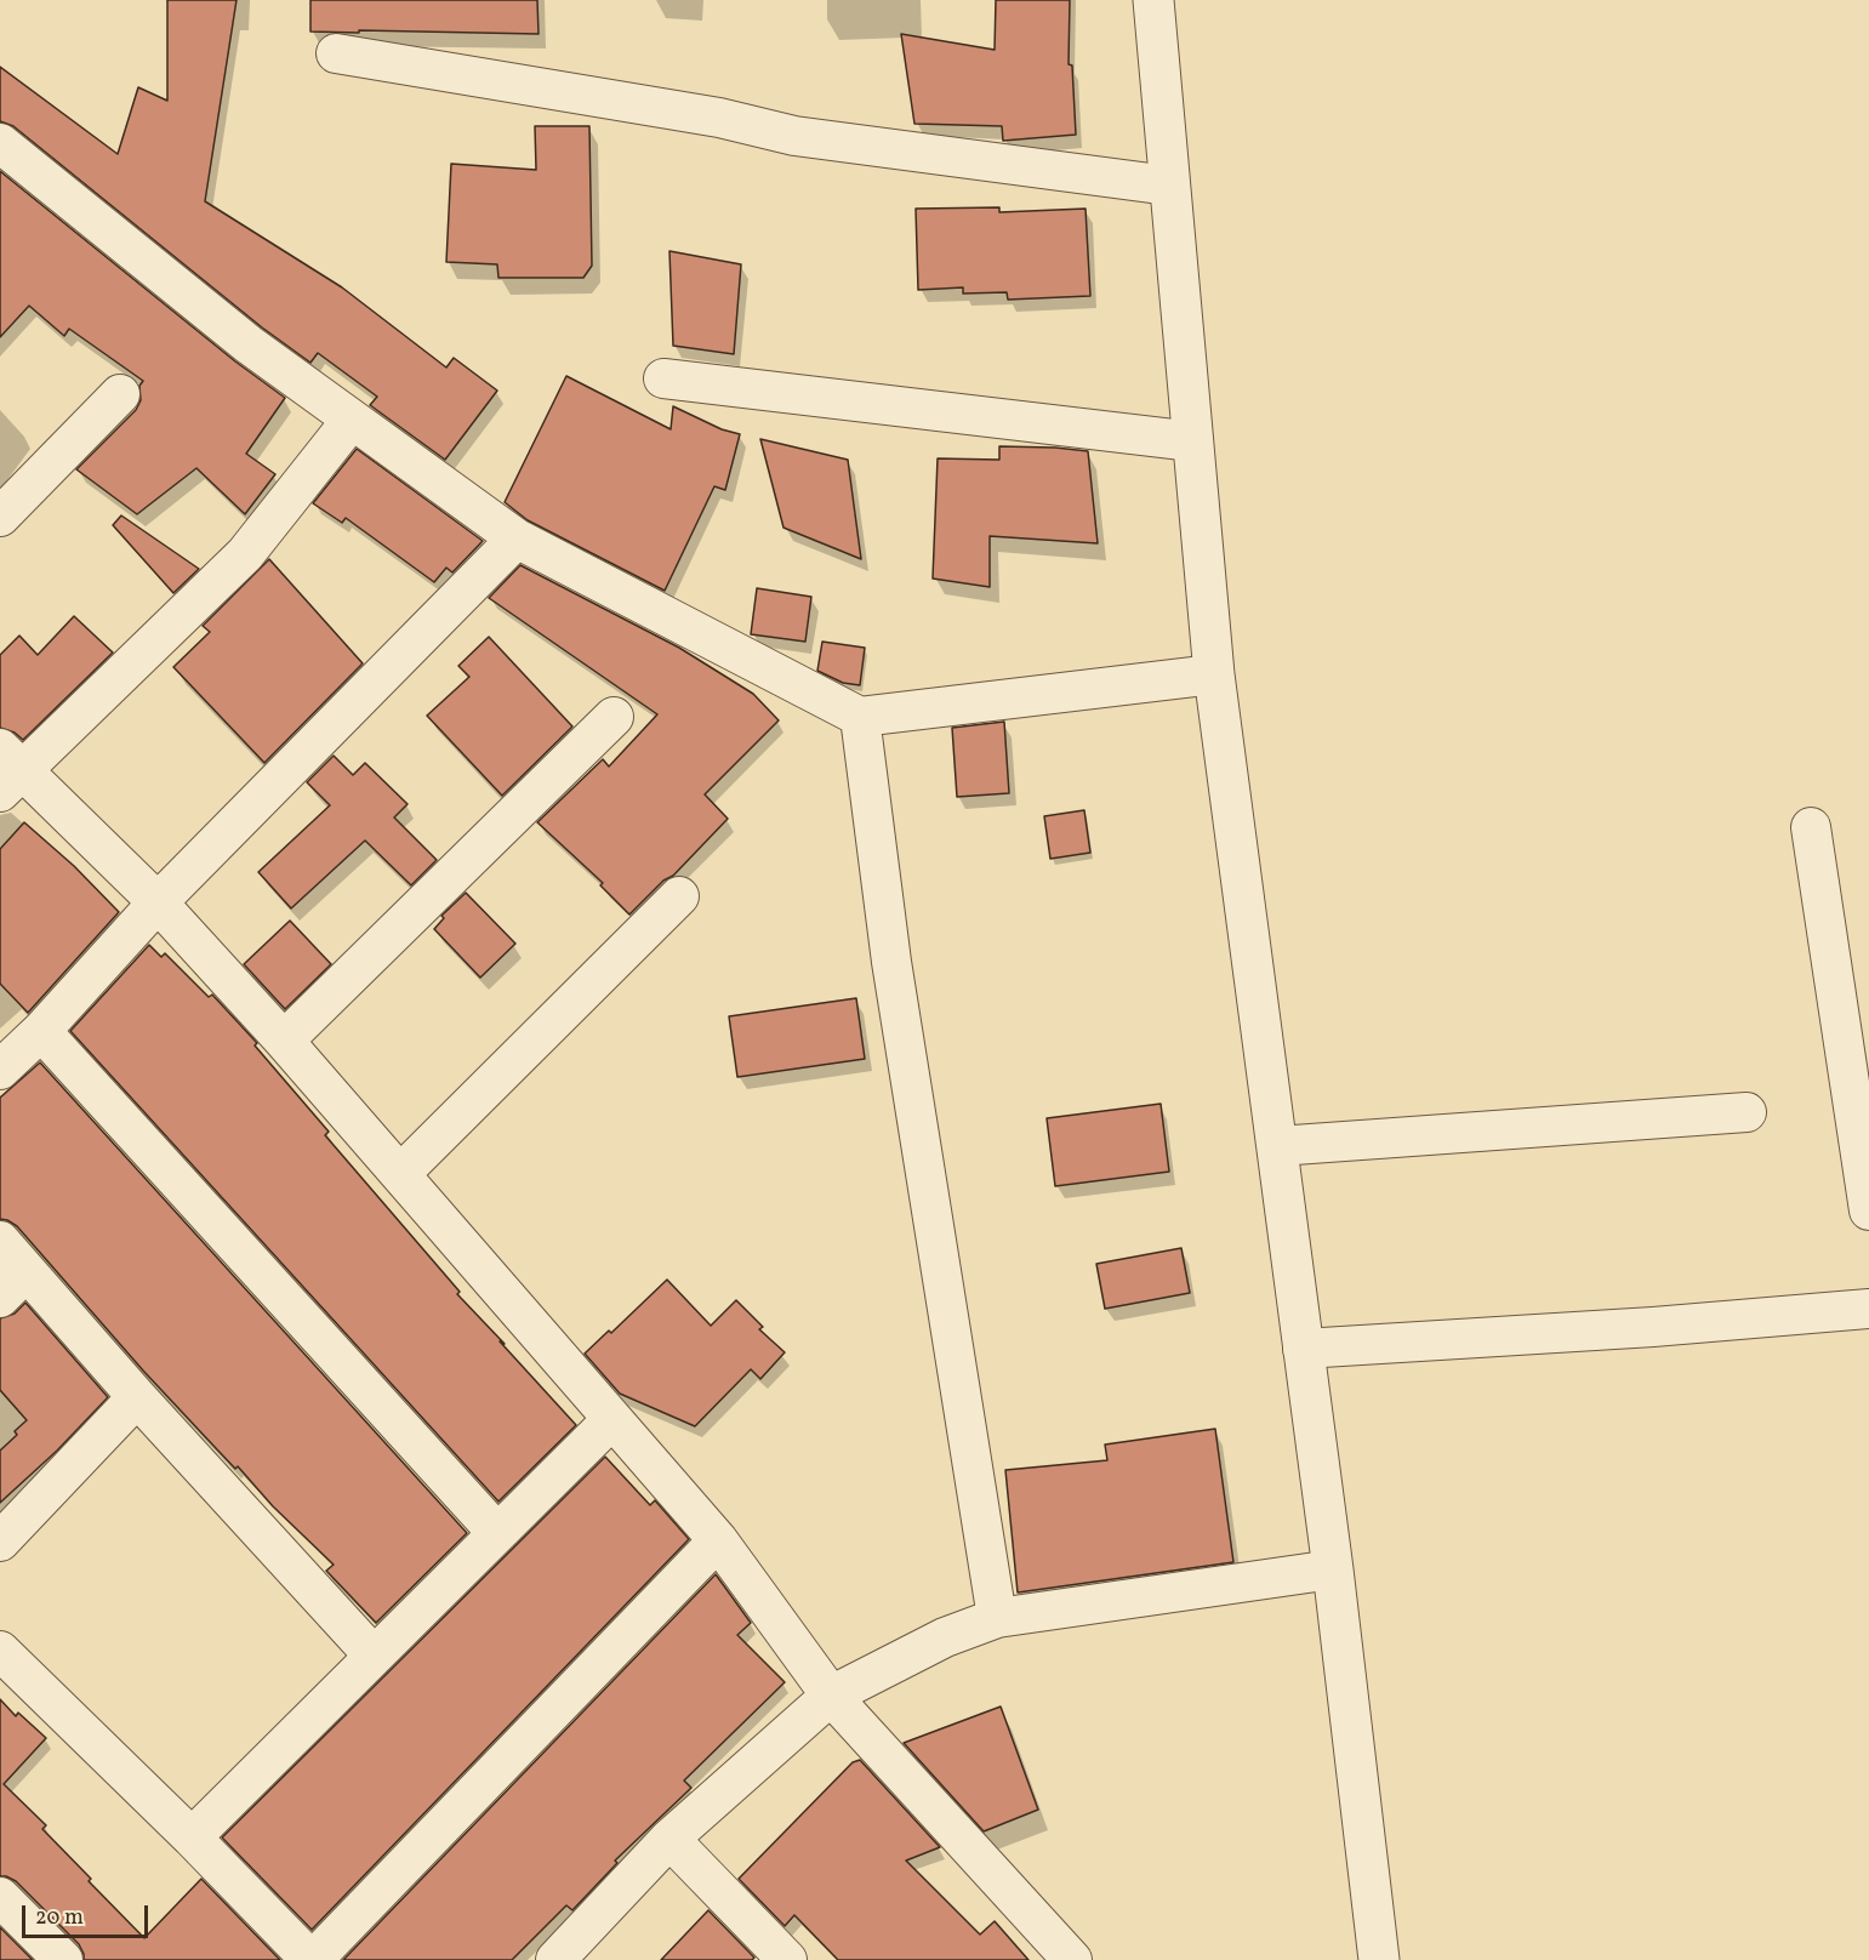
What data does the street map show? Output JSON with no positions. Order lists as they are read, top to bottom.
{
  "scale_bar": "20 m"
}
